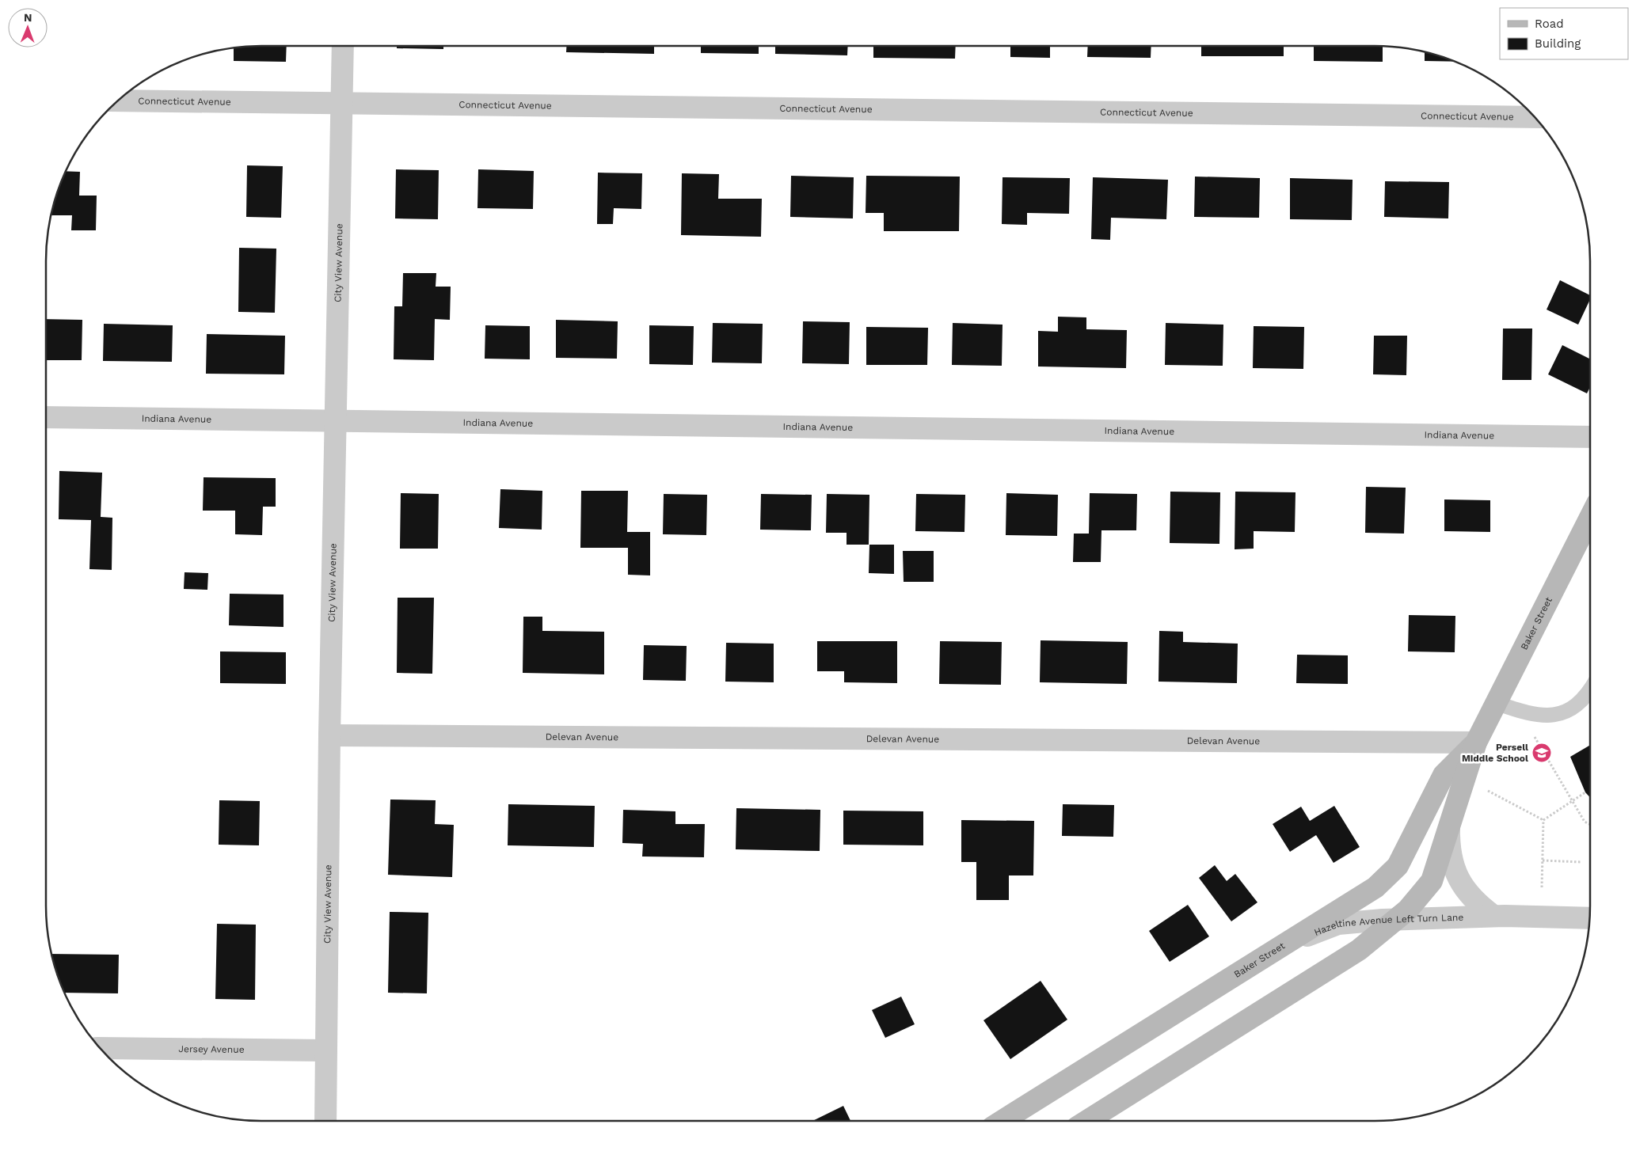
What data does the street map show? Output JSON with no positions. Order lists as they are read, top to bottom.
{
  "streets": {
    "street": [
      "Connecticut Avenue",
      "City View Avenue",
      "Indiana Avenue",
      "Baker Street",
      "Delevan Avenue",
      "Hazeltine Avenue Left Turn Lane",
      "Jersey Avenue"
    ]
  },
  "crossings": [
    ["Connecticut Avenue", "City View Avenue"],
    ["City View Avenue", "Indiana Avenue"],
    ["City View Avenue", "Delevan Avenue"],
    ["City View Avenue", "Jersey Avenue"],
    ["Baker Street", "Delevan Avenue"],
    ["Baker Street", "Hazeltine Avenue Left Turn Lane"]
  ],
  "places": {
    "school or university": ["Persell Middle School"]
  },
  "legend": ["Road", "Building"],
  "north": "top"
}
